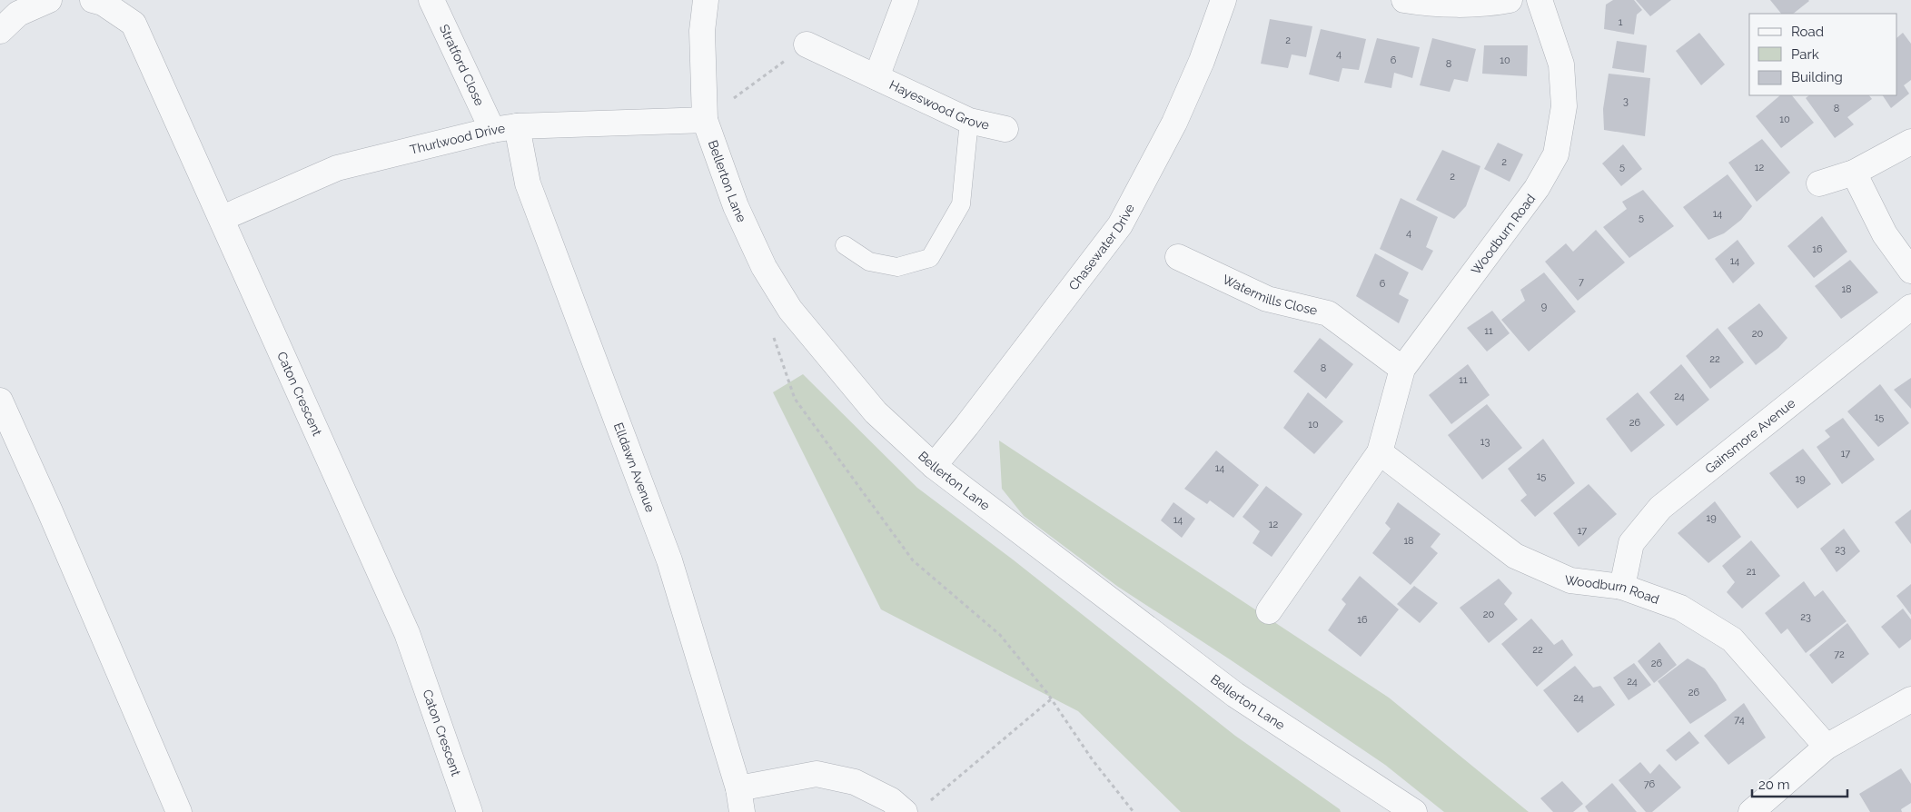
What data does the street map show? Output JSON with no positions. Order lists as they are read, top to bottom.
{
  "streets": {
    "street": [
      "Stratford Close",
      "Hayeswood Grove",
      "Thurlwood Drive",
      "Bellerton Lane",
      "Woodburn Road",
      "Chasewater Drive",
      "Watermills Close",
      "Caton Crescent",
      "Gainsmore Avenue",
      "Elldawn Avenue"
    ]
  },
  "crossings": [
    ["Stratford Close", "Thurlwood Drive"],
    ["Thurlwood Drive", "Bellerton Lane"],
    ["Thurlwood Drive", "Caton Crescent"],
    ["Thurlwood Drive", "Elldawn Avenue"],
    ["Bellerton Lane", "Chasewater Drive"],
    ["Woodburn Road", "Watermills Close"],
    ["Woodburn Road", "Gainsmore Avenue"]
  ],
  "house_numbers": [
    "1",
    "2",
    "4",
    "6",
    "10",
    "8",
    "3",
    "8",
    "10",
    "2",
    "5",
    "12",
    "2",
    "14",
    "5",
    "4",
    "16",
    "14",
    "7",
    "6",
    "18",
    "9",
    "11",
    "20",
    "22",
    "8",
    "11",
    "24",
    "15",
    "26",
    "10",
    "13",
    "17",
    "14",
    "15",
    "19",
    "19",
    "14",
    "12",
    "17",
    "18",
    "23",
    "21",
    "20",
    "23",
    "16",
    "22",
    "72",
    "26",
    "24",
    "26",
    "24",
    "74",
    "76"
  ],
  "legend": ["Road", "Park", "Building"],
  "scale_bar": "20 m"
}
